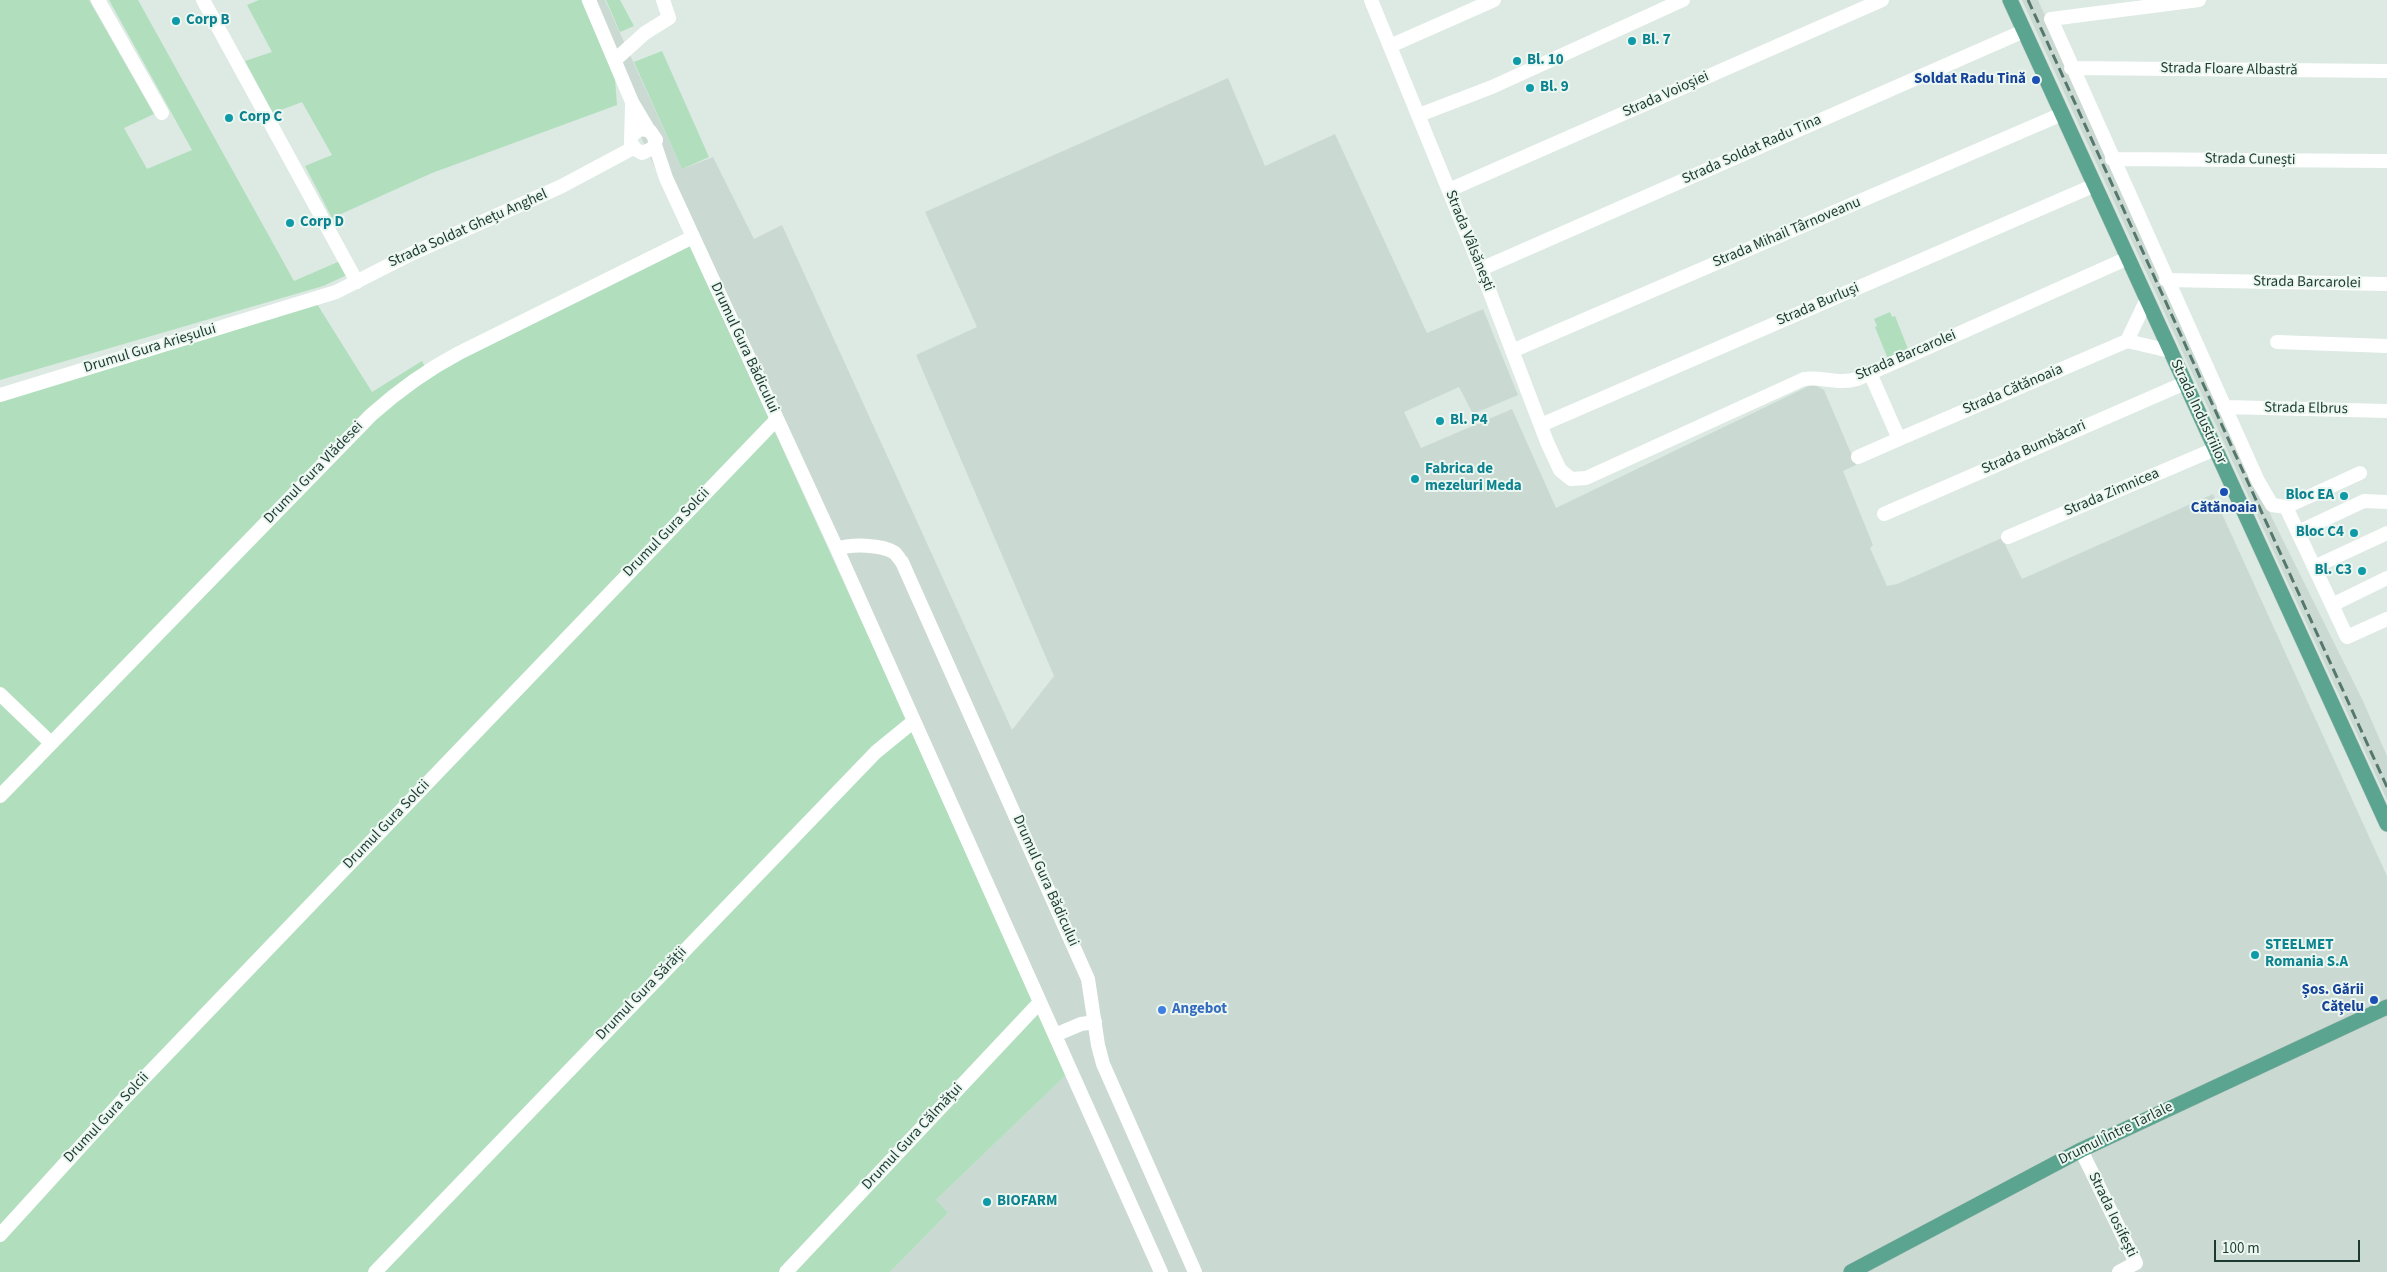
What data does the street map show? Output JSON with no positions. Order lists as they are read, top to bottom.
{
  "streets": {
    "main road": ["Strada Industriilor", "Drumul Între Tarlale"],
    "street": [
      "Strada Floare Albastră",
      "Strada Voioșiei",
      "Strada Soldat Radu Tina",
      "Strada Cunești",
      "Strada Soldat Ghețu Anghel",
      "Strada Mihail Târnoveanu",
      "Strada Vâlsănești",
      "Strada Barcarolei",
      "Strada Burluși",
      "Drumul Gura Bădicului",
      "Drumul Gura Arieșului",
      "Strada Cătănoaia",
      "Strada Elbrus",
      "Strada Bumbăcari",
      "Drumul Gura Vlădesei",
      "Strada Zimnicea",
      "Drumul Gura Solcii",
      "Drumul Gura Sărății",
      "Drumul Gura Călmățui",
      "Strada Iosifești"
    ]
  },
  "crossings": [
    ["Strada Voioșiei", "Strada Vâlsănești"],
    ["Strada Soldat Radu Tina", "Strada Vâlsănești"],
    ["Strada Soldat Radu Tina", "Strada Industriilor"],
    ["Strada Soldat Ghețu Anghel", "Drumul Gura Bădicului"],
    ["Strada Soldat Ghețu Anghel", "Drumul Gura Arieșului"],
    ["Strada Mihail Târnoveanu", "Strada Vâlsănești"],
    ["Strada Mihail Târnoveanu", "Strada Industriilor"],
    ["Strada Vâlsănești", "Strada Barcarolei"],
    ["Strada Vâlsănești", "Strada Burluși"],
    ["Strada Barcarolei", "Strada Industriilor"],
    ["Strada Burluși", "Strada Industriilor"],
    ["Drumul Gura Bădicului", "Drumul Gura Vlădesei"],
    ["Drumul Gura Bădicului", "Drumul Gura Solcii"],
    ["Drumul Gura Bădicului", "Drumul Gura Sărății"],
    ["Drumul Gura Bădicului", "Drumul Gura Călmățui"],
    ["Strada Industriilor", "Strada Bumbăcari"],
    ["Strada Industriilor", "Strada Zimnicea"],
    ["Drumul Între Tarlale", "Strada Iosifești"]
  ],
  "places": [
    "Corp B",
    "Bl. 7",
    "Bl. 10",
    "Soldat Radu Tină",
    "Bl. 9",
    "Corp C",
    "Corp D",
    "Bl. P4",
    "Fabrica de mezeluri Meda",
    "Cătănoaia",
    "Bloc EA",
    "Bloc C4",
    "Bl. C3",
    "STEELMET Romania S.A",
    "Șos. Gării Cățelu",
    "Angebot",
    "BIOFARM"
  ],
  "scale_bar": "100 m"
}
